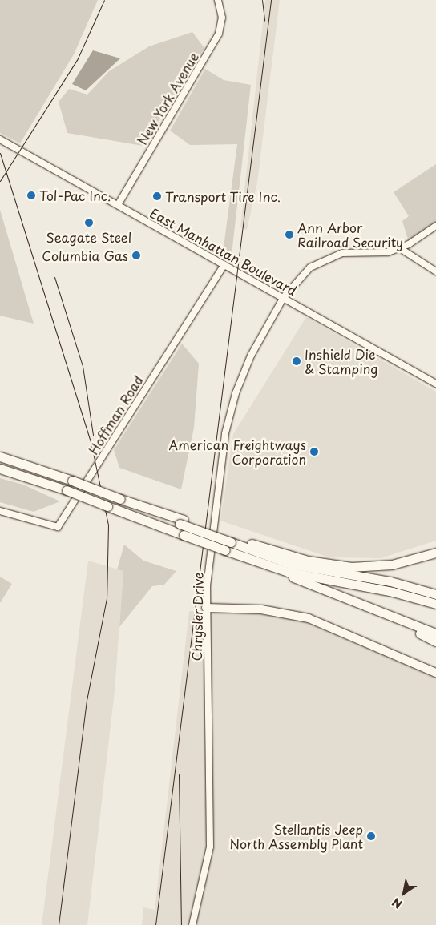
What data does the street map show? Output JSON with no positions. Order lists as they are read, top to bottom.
{
  "streets": {
    "street": [
      "New York Avenue",
      "East Manhattan Boulevard",
      "Hoffman Road",
      "Chrysler Drive"
    ]
  },
  "crossings": [
    ["New York Avenue", "East Manhattan Boulevard"],
    ["East Manhattan Boulevard", "Hoffman Road"],
    ["East Manhattan Boulevard", "Chrysler Drive"]
  ],
  "places": [
    "Tol-Pac Inc.",
    "Transport Tire Inc.",
    "Seagate Steel",
    "Ann Arbor Railroad Security",
    "Columbia Gas",
    "Inshield Die & Stamping",
    "American Freightways Corporation",
    "Stellantis Jeep North Assembly Plant"
  ],
  "north": "bottom left"
}
